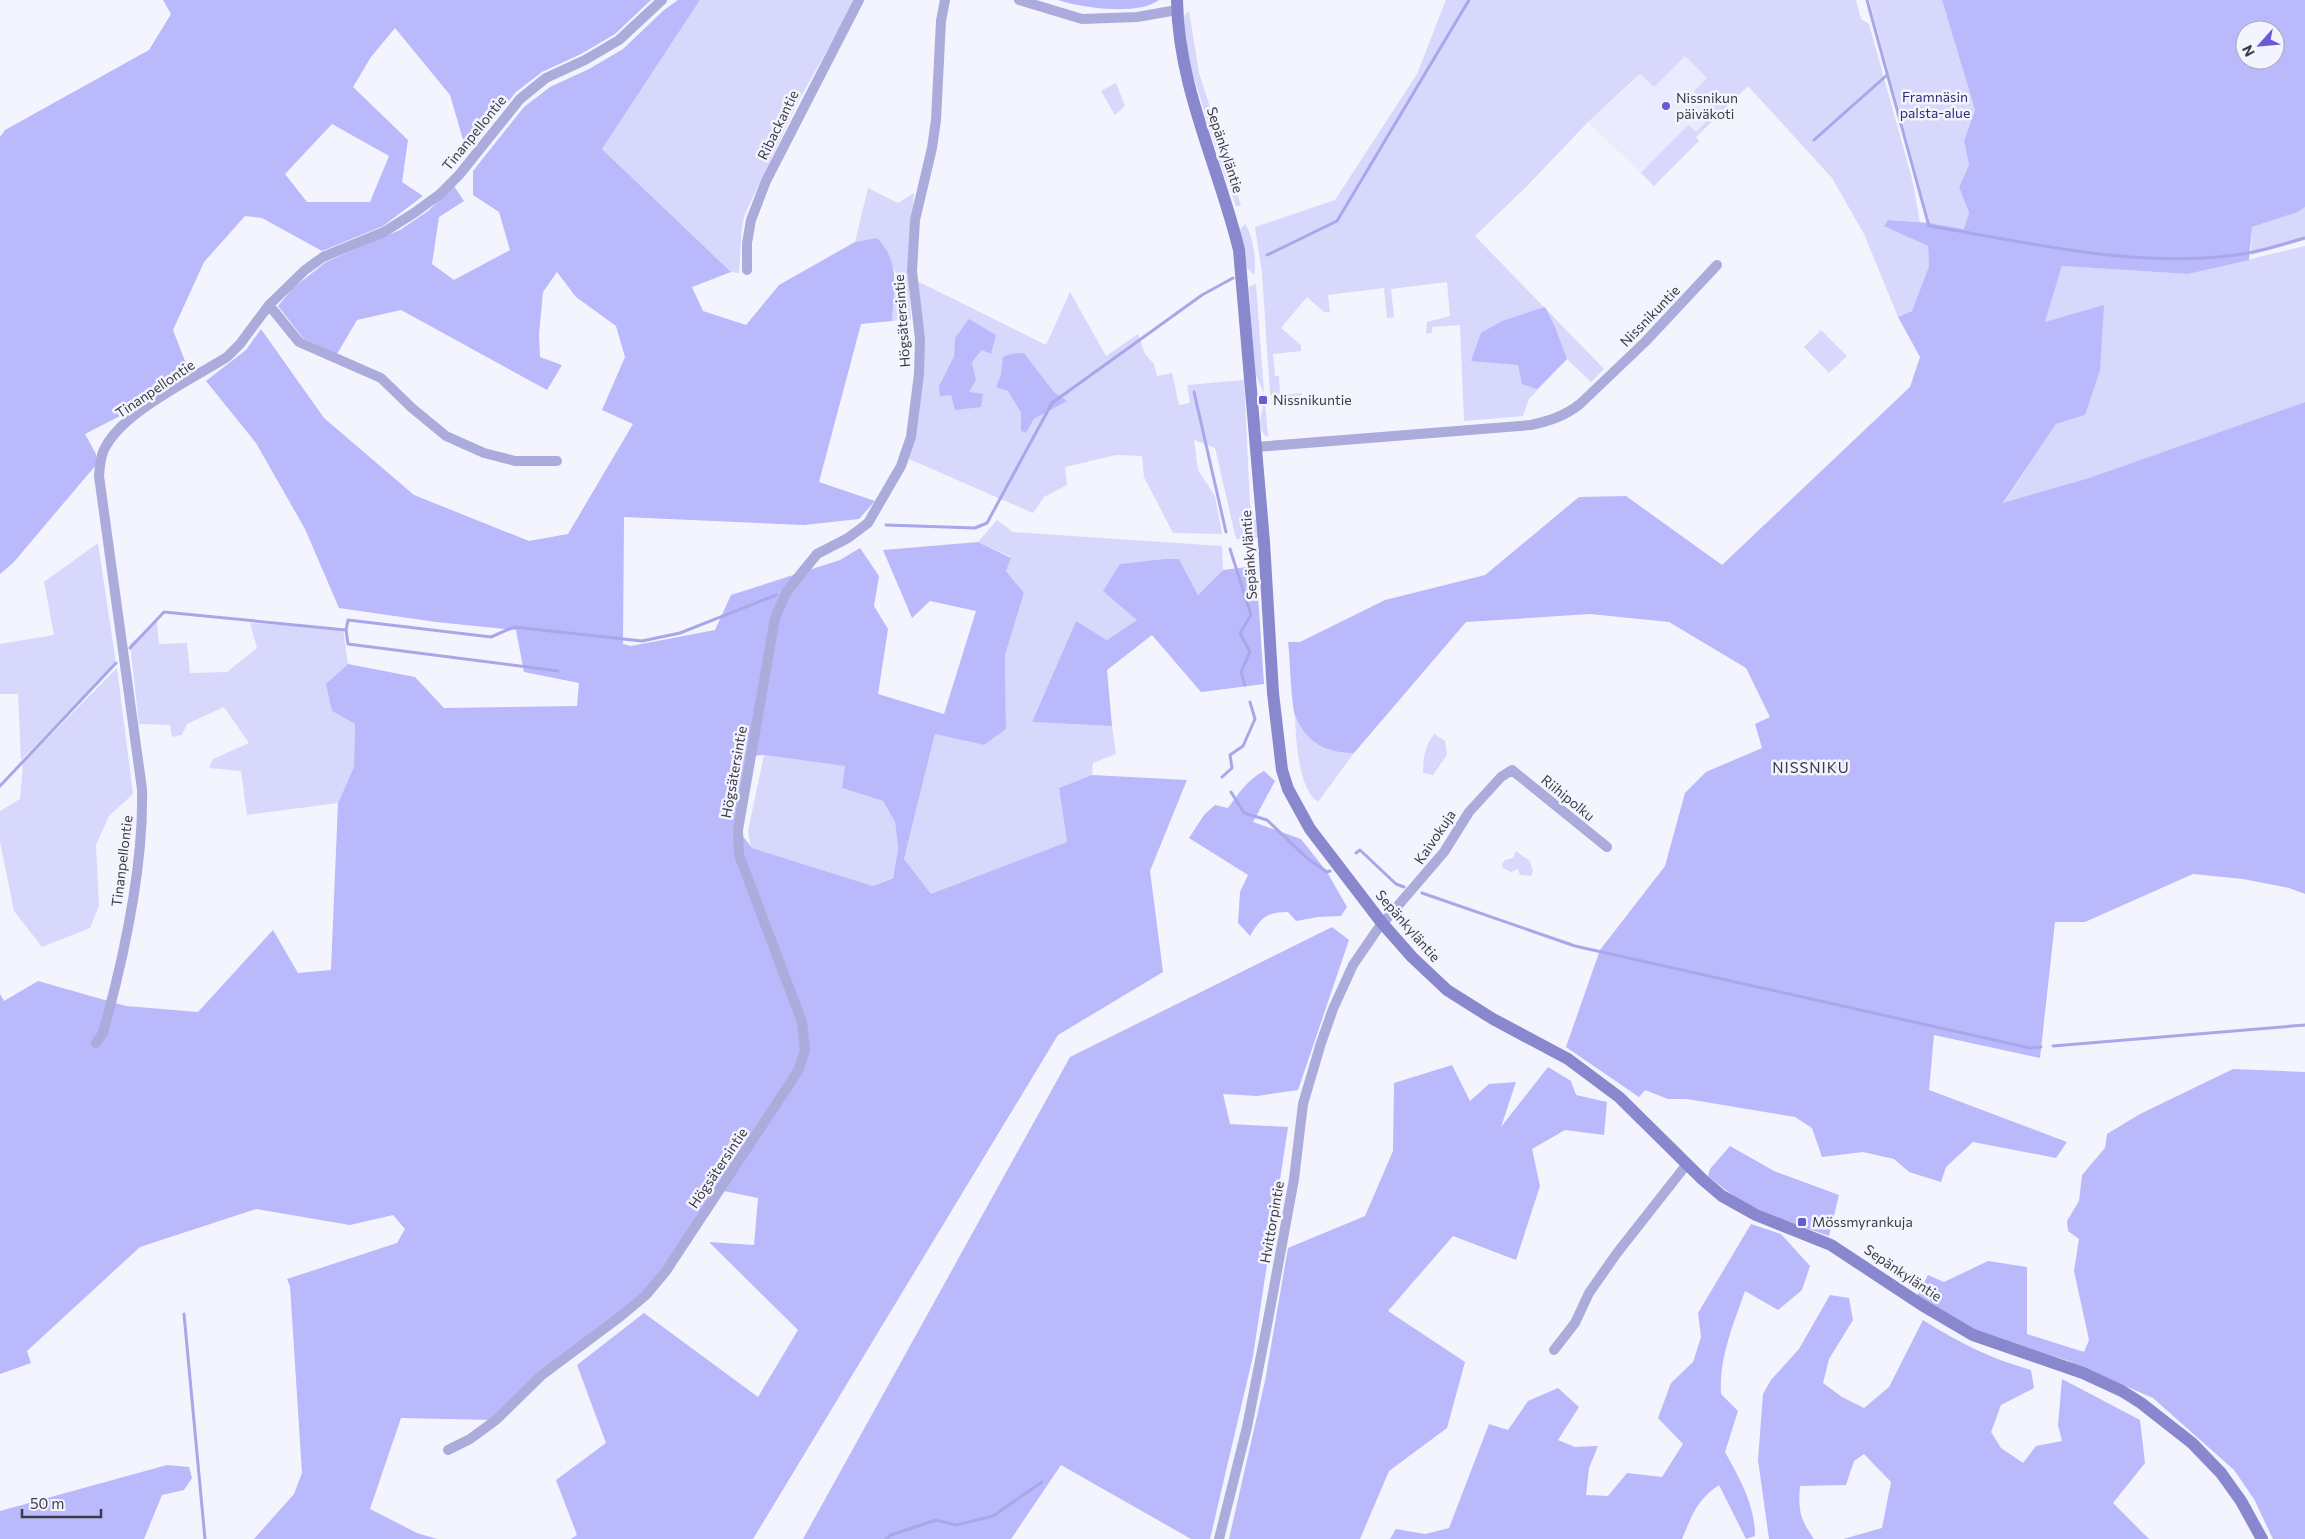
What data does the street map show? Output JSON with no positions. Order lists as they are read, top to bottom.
{
  "streets": {
    "street": [
      "Ribackantie",
      "Tinanpellontie",
      "Sepänkyläntie",
      "Nissnikuntie",
      "Högsätersintie",
      "Riihipolku",
      "Kaivokuja",
      "Hvittorpintie"
    ]
  },
  "crossings": [
    ["Sepänkyläntie", "Nissnikuntie"],
    ["Sepänkyläntie", "Kaivokuja"],
    ["Sepänkyläntie", "Hvittorpintie"],
    ["Riihipolku", "Kaivokuja"],
    ["Kaivokuja", "Hvittorpintie"]
  ],
  "districts": ["NISSNIKU"],
  "parks": ["Framnäsin palsta-alue"],
  "places": {
    "other": ["Nissnikun päiväkoti"],
    "transit": ["Nissnikuntie", "Mössmyrankuja"]
  },
  "scale_bar": "50 m",
  "north": "bottom left"
}
